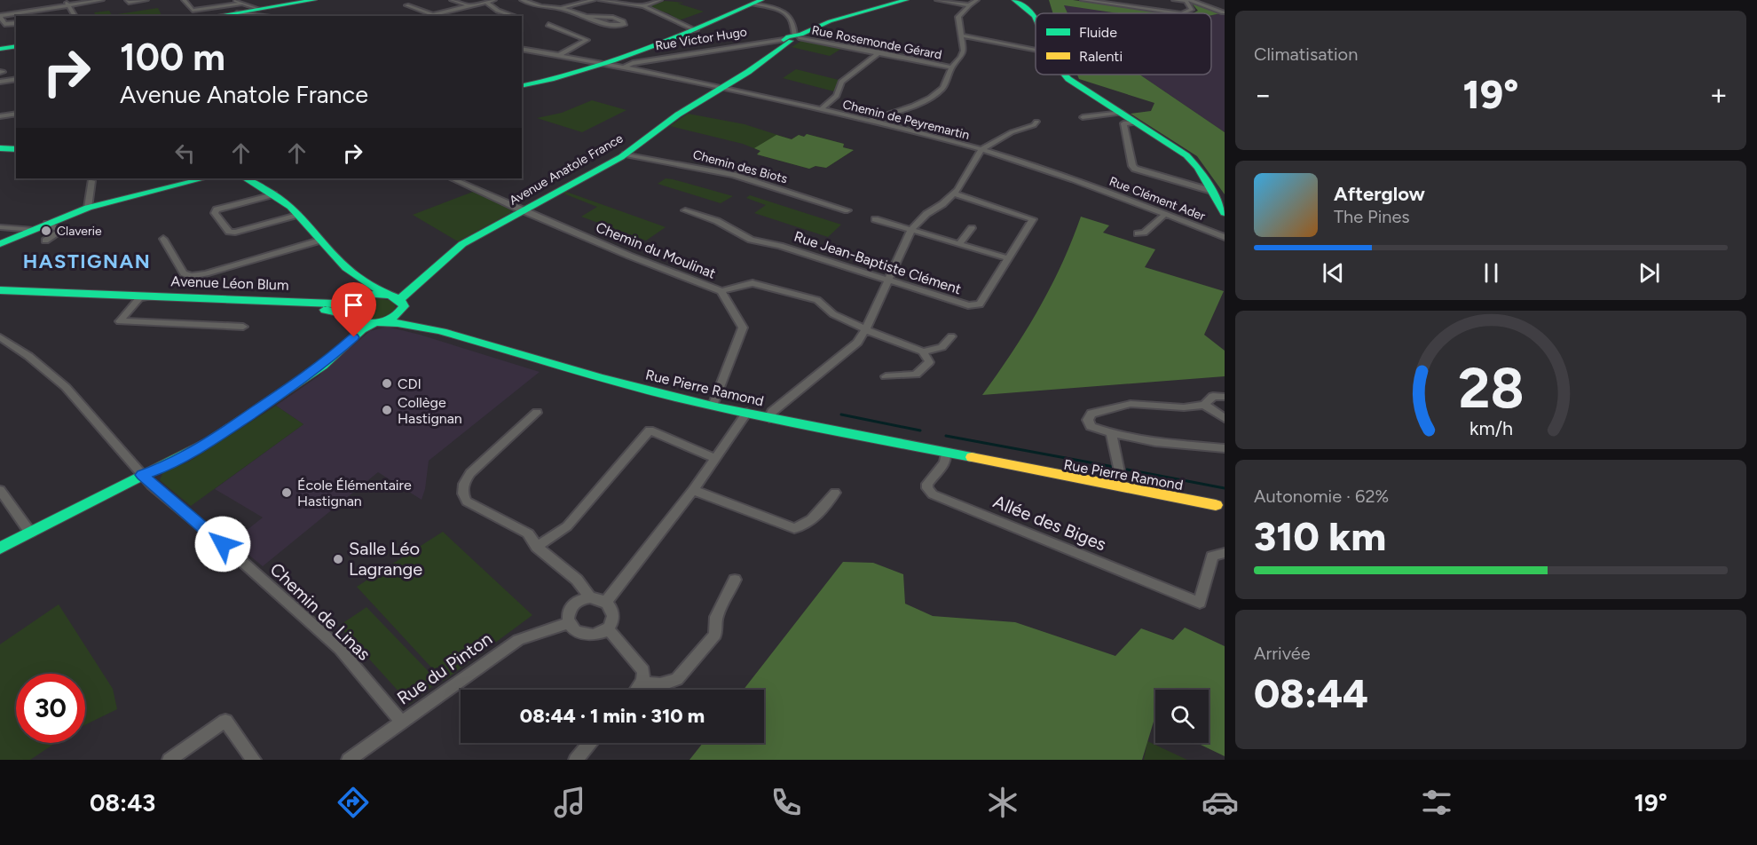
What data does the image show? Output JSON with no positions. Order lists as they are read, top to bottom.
{
  "streets": {
    "street": [
      "Rue Victor Hugo",
      "Rue Rosemonde Gérard",
      "Chemin de Peyremartin",
      "Chemin des Biots",
      "Avenue Anatole France",
      "Rue Clément Ader",
      "Chemin du Moulinat",
      "Rue Jean-Baptiste Clément",
      "Avenue Léon Blum",
      "Rue Pierre Ramond",
      "Allée des Biges",
      "Chemin de Linas",
      "Rue du Pinton"
    ]
  },
  "crossings": [
    ["Rue Victor Hugo", "Rue Rosemonde Gérard"],
    ["Rue Victor Hugo", "Chemin de Peyremartin"],
    ["Rue Victor Hugo", "Avenue Anatole France"],
    ["Rue Rosemonde Gérard", "Avenue Anatole France"],
    ["Chemin de Peyremartin", "Avenue Anatole France"],
    ["Chemin de Peyremartin", "Rue Clément Ader"],
    ["Chemin des Biots", "Avenue Anatole France"],
    ["Avenue Anatole France", "Chemin du Moulinat"],
    ["Avenue Anatole France", "Avenue Léon Blum"],
    ["Avenue Anatole France", "Rue Pierre Ramond"],
    ["Chemin du Moulinat", "Rue Pierre Ramond"],
    ["Avenue Léon Blum", "Rue Pierre Ramond"],
    ["Rue Pierre Ramond", "Allée des Biges"],
    ["Chemin de Linas", "Rue du Pinton"]
  ],
  "districts": ["HASTIGNAN"],
  "places": [
    "Claverie",
    "CDI",
    "Collège Hastignan",
    "École Élémentaire Hastignan",
    "Salle Léo Lagrange"
  ],
  "legend": ["Fluide", "Ralenti"],
  "page": {
    "tile": [
      "Climatisation",
      ["Autonomie · 62%", "310 km"],
      ["Arrivée", "08:44"]
    ],
    "turn": ["100 m", "Avenue Anatole France"],
    "heat": ["−", "19°", "+"],
    "song": ["Afterglow", "The Pines"],
    "limit": "30",
    "trip": "08:44 · 1 min · 310 m",
    "tabs": ["08:43", "19°"],
    "gauge": ["28", "km/h"]
  }
}
